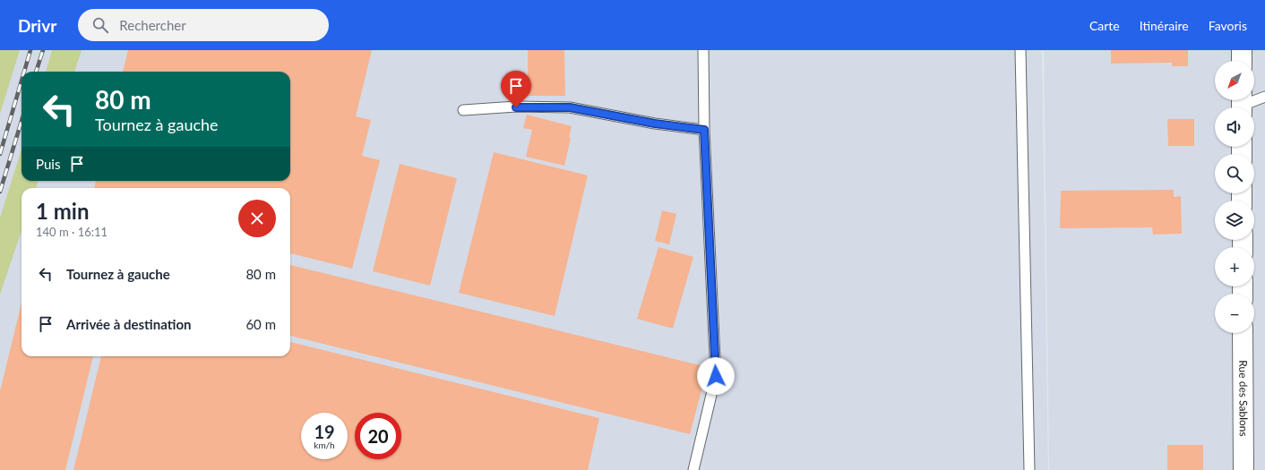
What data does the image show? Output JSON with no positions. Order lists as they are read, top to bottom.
{
  "streets": {
    "street": ["Rue des Sablons"]
  },
  "north": "bottom left",
  "page": {
    "header": "Drivr",
    "search": "Rechercher",
    "nav": ["Carte", "Itinéraire", "Favoris"],
    "map_buttons": ["+", "−"],
    "turn": ["80 m", "Tournez à gauche"],
    "then": "Puis",
    "heading": ["1 min", "140 m · 16:11"],
    "list": [
      {
        "name": "Tournez à gauche",
        "value": "80 m"
      },
      {
        "name": "Arrivée à destination",
        "value": "60 m"
      }
    ],
    "speed": "19 km/h",
    "limit": "20"
  }
}
